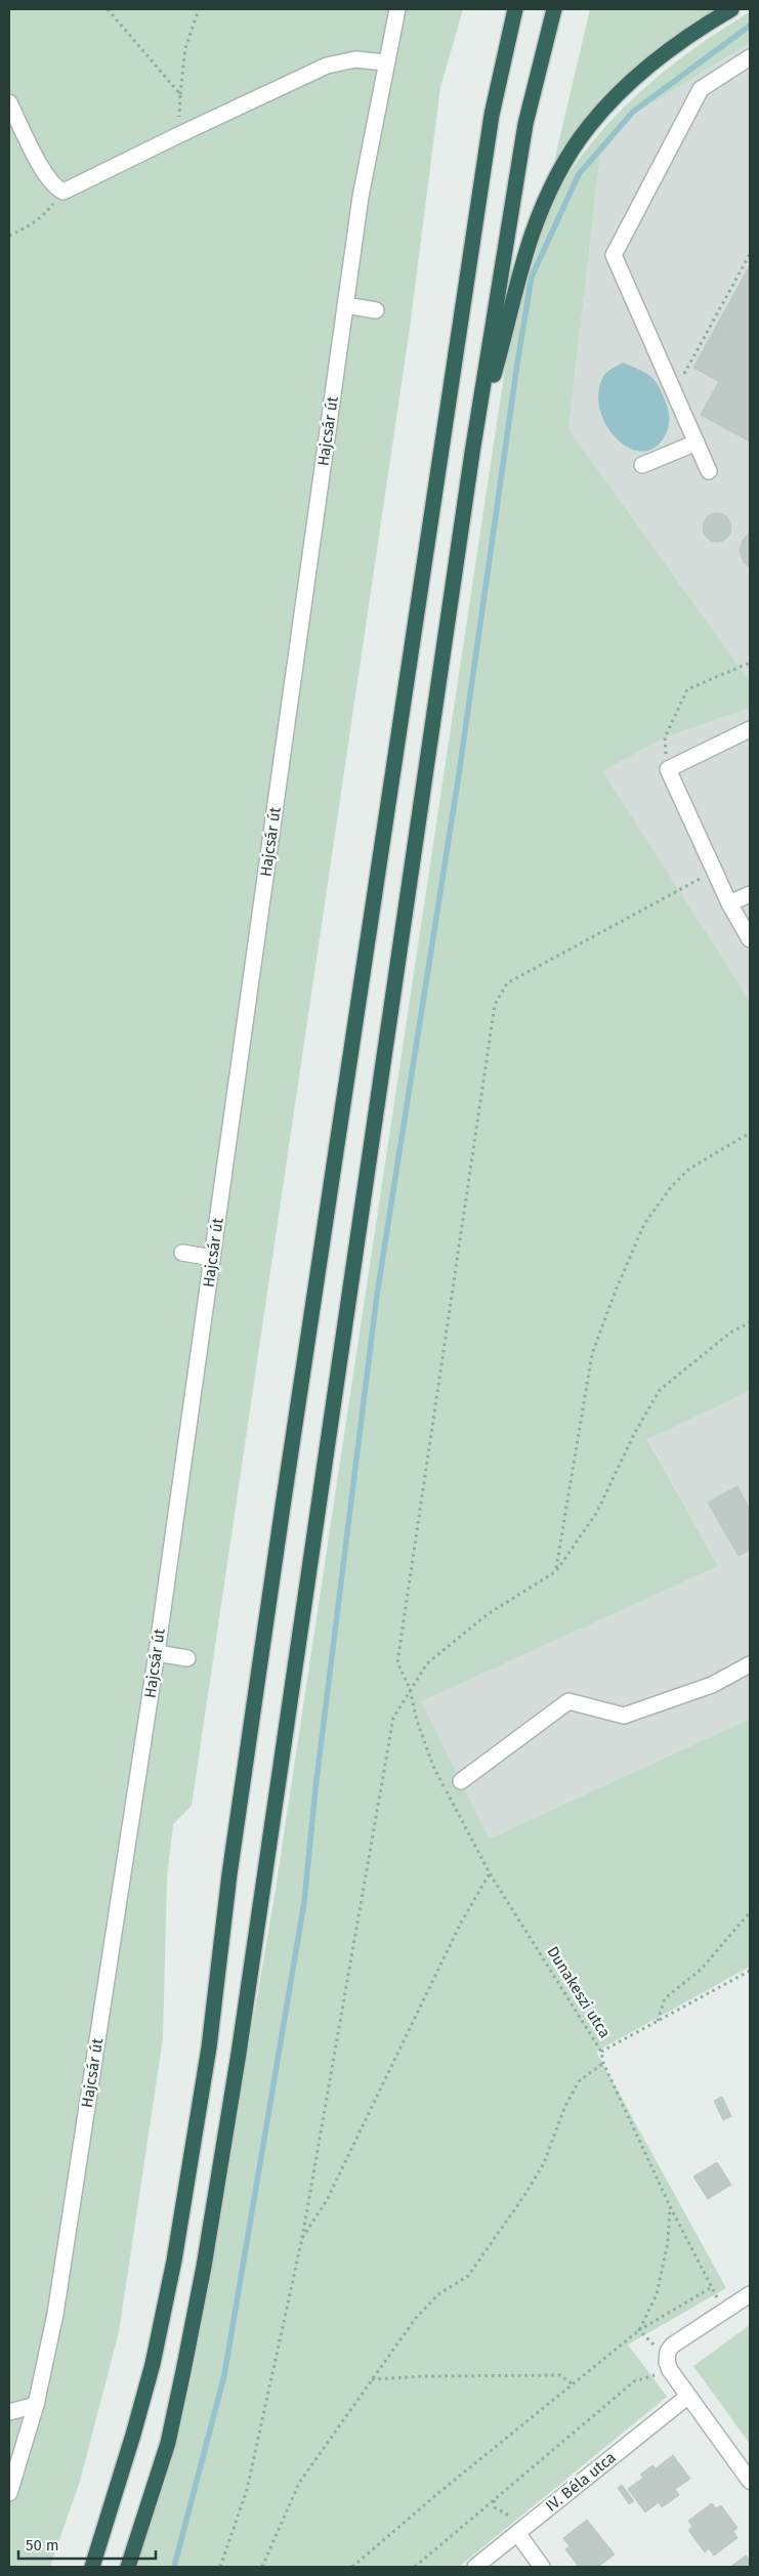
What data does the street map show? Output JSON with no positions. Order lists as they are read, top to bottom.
{
  "streets": {
    "street": ["Hajcsár út", "IV. Béla utca"],
    "path": ["Dunakeszi utca"]
  },
  "scale_bar": "50 m"
}
